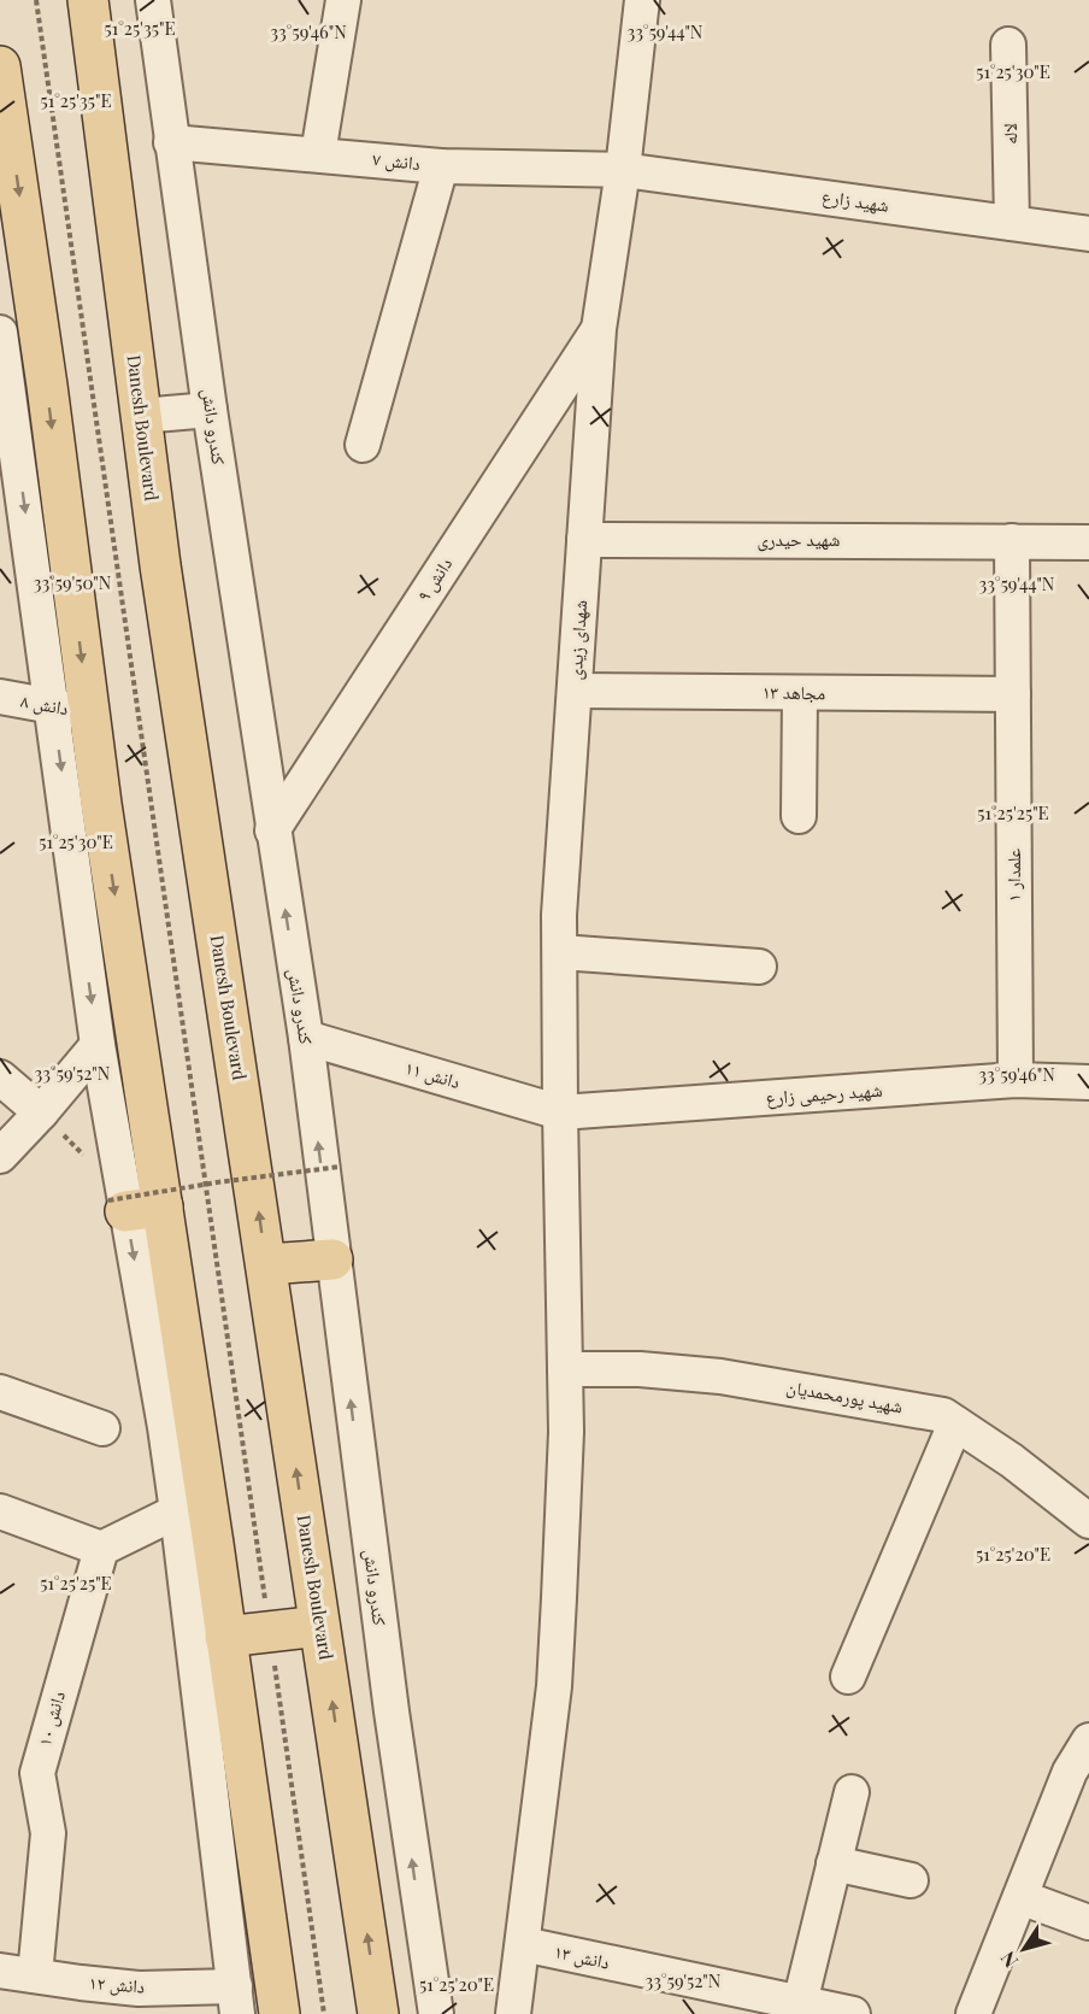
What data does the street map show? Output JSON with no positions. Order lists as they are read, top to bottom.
{
  "streets": {
    "main road": ["Danesh Boulevard"],
    "street": [
      "لاله",
      "دانش ۷",
      "شهید زارع",
      "کندرو دانش",
      "شهید حیدری",
      "دانش ۹",
      "شهدای زیدی",
      "مجاهد ۱۳",
      "دانش ۸",
      "علمدار ۱",
      "دانش ۱۱",
      "شهید رحیمی زارع",
      "شهید پورمحمدیان",
      "دانش ۱۰",
      "دانش ۱۳",
      "دانش ۱۲"
    ]
  },
  "crossings": [
    ["لاله", "شهید زارع"],
    ["دانش ۷", "شهید زارع"],
    ["دانش ۷", "کندرو دانش"],
    ["دانش ۷", "شهدای زیدی"],
    ["شهید زارع", "شهدای زیدی"],
    ["کندرو دانش", "دانش ۹"],
    ["کندرو دانش", "دانش ۱۱"],
    ["شهید حیدری", "شهدای زیدی"],
    ["شهید حیدری", "علمدار ۱"],
    ["دانش ۹", "شهدای زیدی"],
    ["شهدای زیدی", "مجاهد ۱۳"],
    ["شهدای زیدی", "دانش ۱۱"],
    ["شهدای زیدی", "شهید رحیمی زارع"],
    ["شهدای زیدی", "شهید پورمحمدیان"],
    ["شهدای زیدی", "دانش ۱۳"],
    ["مجاهد ۱۳", "علمدار ۱"],
    ["علمدار ۱", "شهید رحیمی زارع"],
    ["دانش ۱۱", "شهید رحیمی زارع"],
    ["دانش ۱۰", "دانش ۱۲"]
  ],
  "north": "bottom left",
  "coordinates": [
    "51°25'35\"E",
    "33°59'46\"N",
    "33°59'44\"N",
    "51°25'30\"E",
    "33°59'50\"N",
    "51°25'25\"E",
    "33°59'52\"N",
    "51°25'20\"E"
  ]
}
